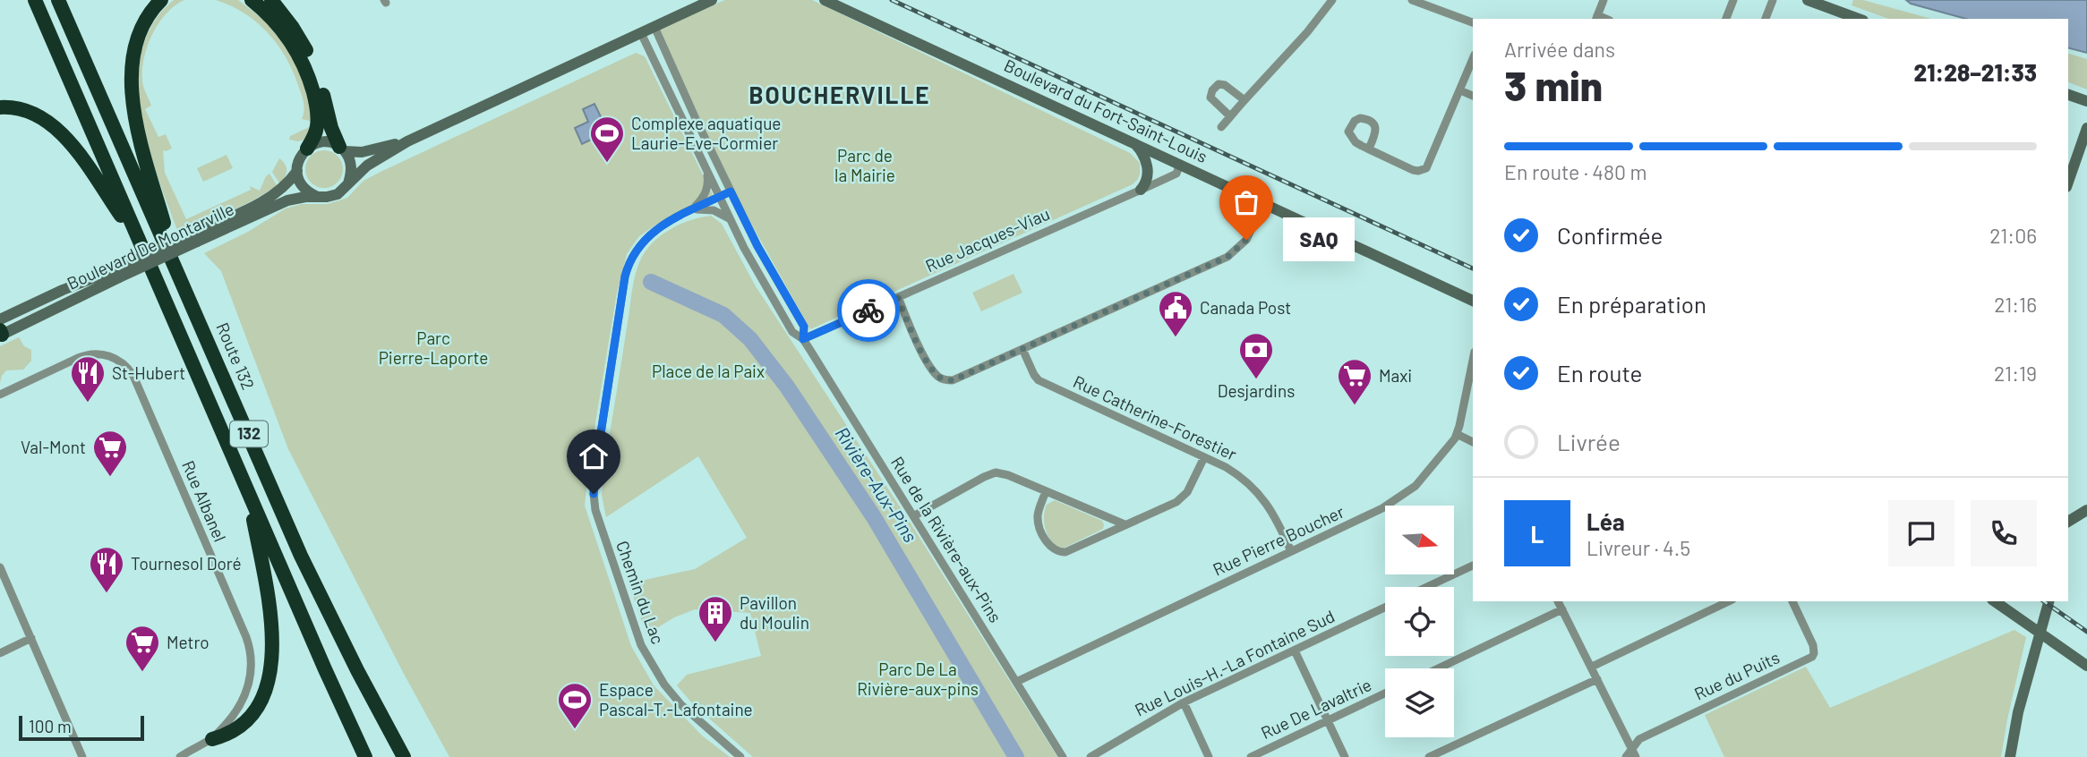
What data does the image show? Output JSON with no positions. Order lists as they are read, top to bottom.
{
  "streets": {
    "highway": ["Route 132", "132"],
    "street": [
      "Boulevard du Fort-Saint-Louis",
      "Rue Jacques-Viau",
      "Boulevard De Montarville",
      "Rue Catherine-Forestier",
      "Rue Albanel",
      "Rue de la Rivière-aux-Pins",
      "Rue Pierre Boucher",
      "Chemin du Lac",
      "Rue Louis-H.-La Fontaine Sud",
      "Rue du Puits",
      "Rue De Lavaltrie"
    ]
  },
  "crossings": [
    ["Boulevard du Fort-Saint-Louis", "Rue Jacques-Viau"],
    ["Rue Jacques-Viau", "Rue de la Rivière-aux-Pins"],
    ["Boulevard De Montarville", "Rue de la Rivière-aux-Pins"],
    ["Rue Catherine-Forestier", "Rue Pierre Boucher"],
    ["Rue de la Rivière-aux-Pins", "Rue Pierre Boucher"],
    ["Rue de la Rivière-aux-Pins", "Chemin du Lac"]
  ],
  "districts": ["BOUCHERVILLE"],
  "water": ["Rivière-Aux-Pins"],
  "parks": [
    "Parc de la Mairie",
    "Parc Pierre-Laporte",
    "Place de la Paix",
    "Parc De La Rivière-aux-pins"
  ],
  "places": {
    "sports": ["Complexe aquatique Laurie-Eve-Cormier", "Espace Pascal-T.-Lafontaine"],
    "other": ["SAQ"],
    "public building": ["Canada Post"],
    "bank": ["Desjardins"],
    "restaurant": ["St-Hubert", "Tournesol Doré"],
    "supermarket": ["Maxi", "Val-Mont", "Metro"],
    "building": ["Pavillon du Moulin"]
  },
  "scale_bar": "100 m",
  "north": "right",
  "page": {
    "heading": ["3 min", "Arrivée dans", "21:28–21:33"],
    "panel": ["Léa", "Livreur · 4.5"],
    "bar": "En route · 480 m",
    "list": [
      ["Confirmée", "21:06"],
      ["En préparation", "21:16"],
      ["En route", "21:19"],
      "Livrée"
    ],
    "bubble": "SAQ",
    "round": "L",
    "scale": "100 m"
  }
}
